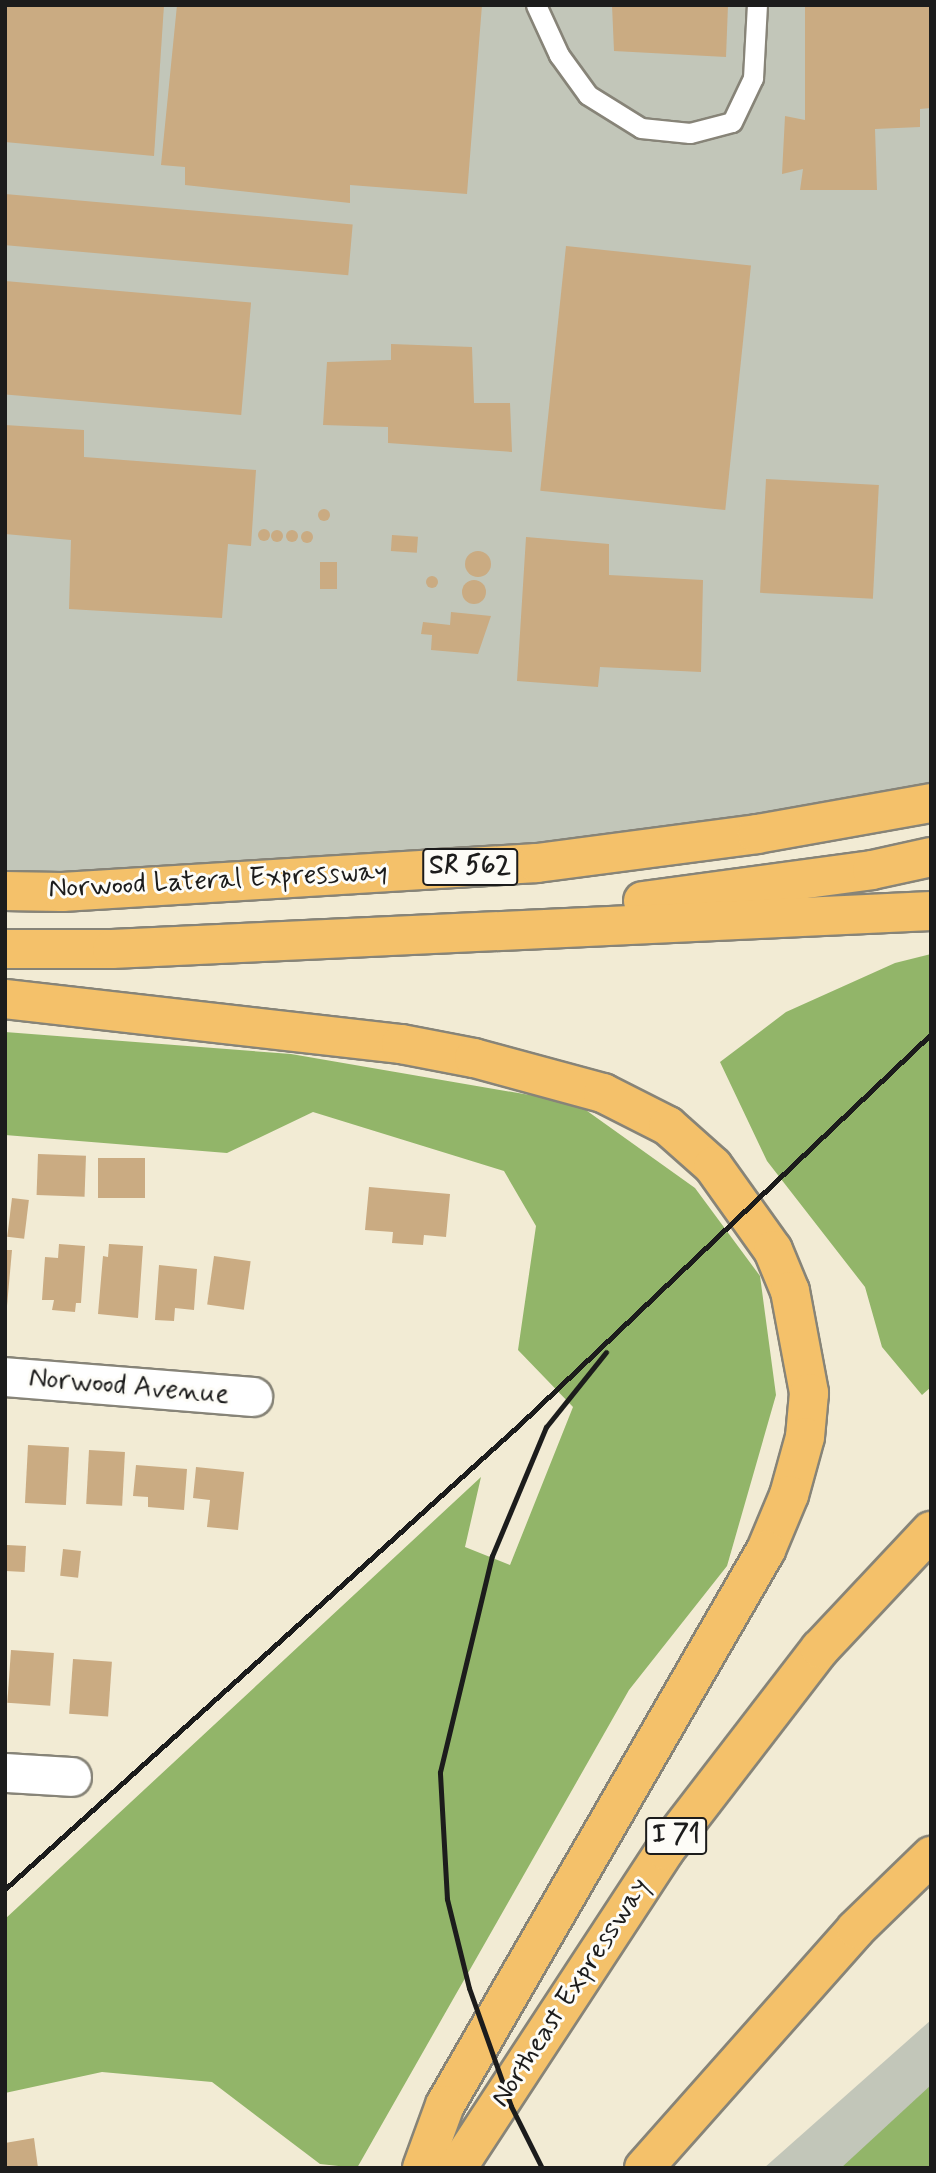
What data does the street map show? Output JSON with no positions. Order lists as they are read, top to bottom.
{
  "streets": {
    "highway": [
      "SR 562",
      "Norwood Lateral Expressway",
      "I 71",
      "Northeast Expressway"
    ],
    "street": ["Norwood Avenue"]
  }
}
